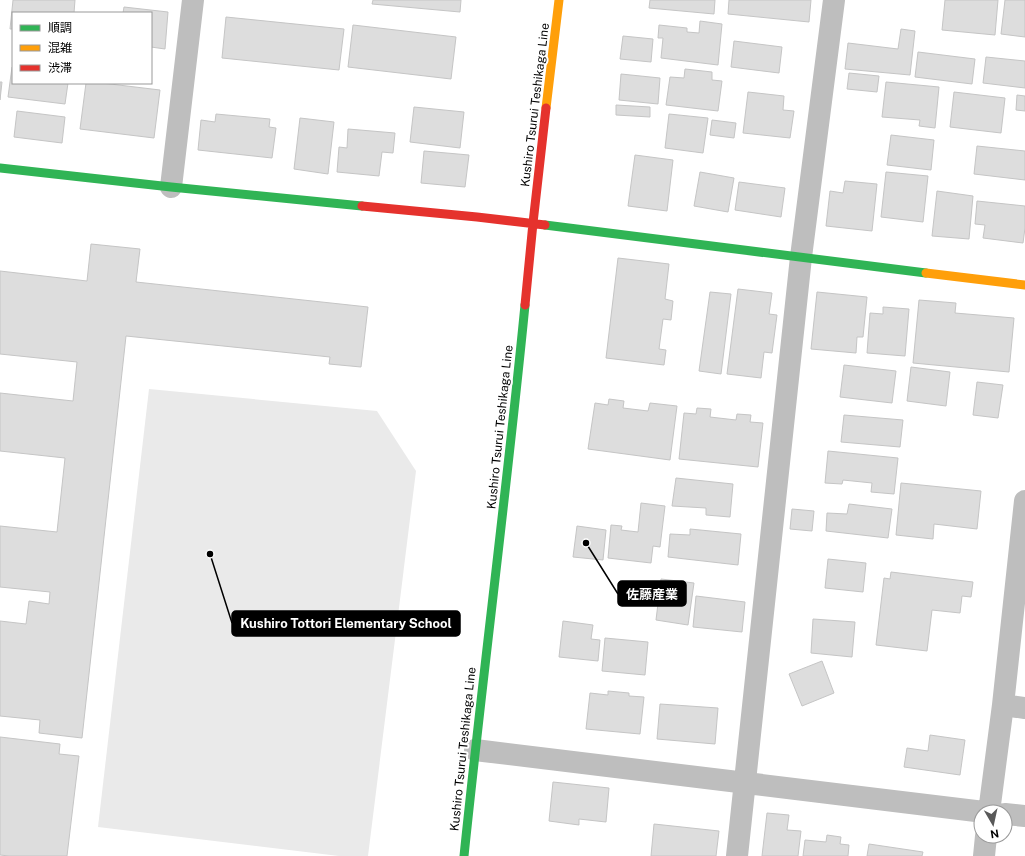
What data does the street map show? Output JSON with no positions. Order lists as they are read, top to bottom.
{
  "streets": {
    "street": ["Kushiro Tsurui Teshikaga Line"]
  },
  "places": ["佐藤産業", "Kushiro Tottori Elementary School"],
  "legend": ["順調", "混雑", "渋滞"],
  "north": "bottom"
}
